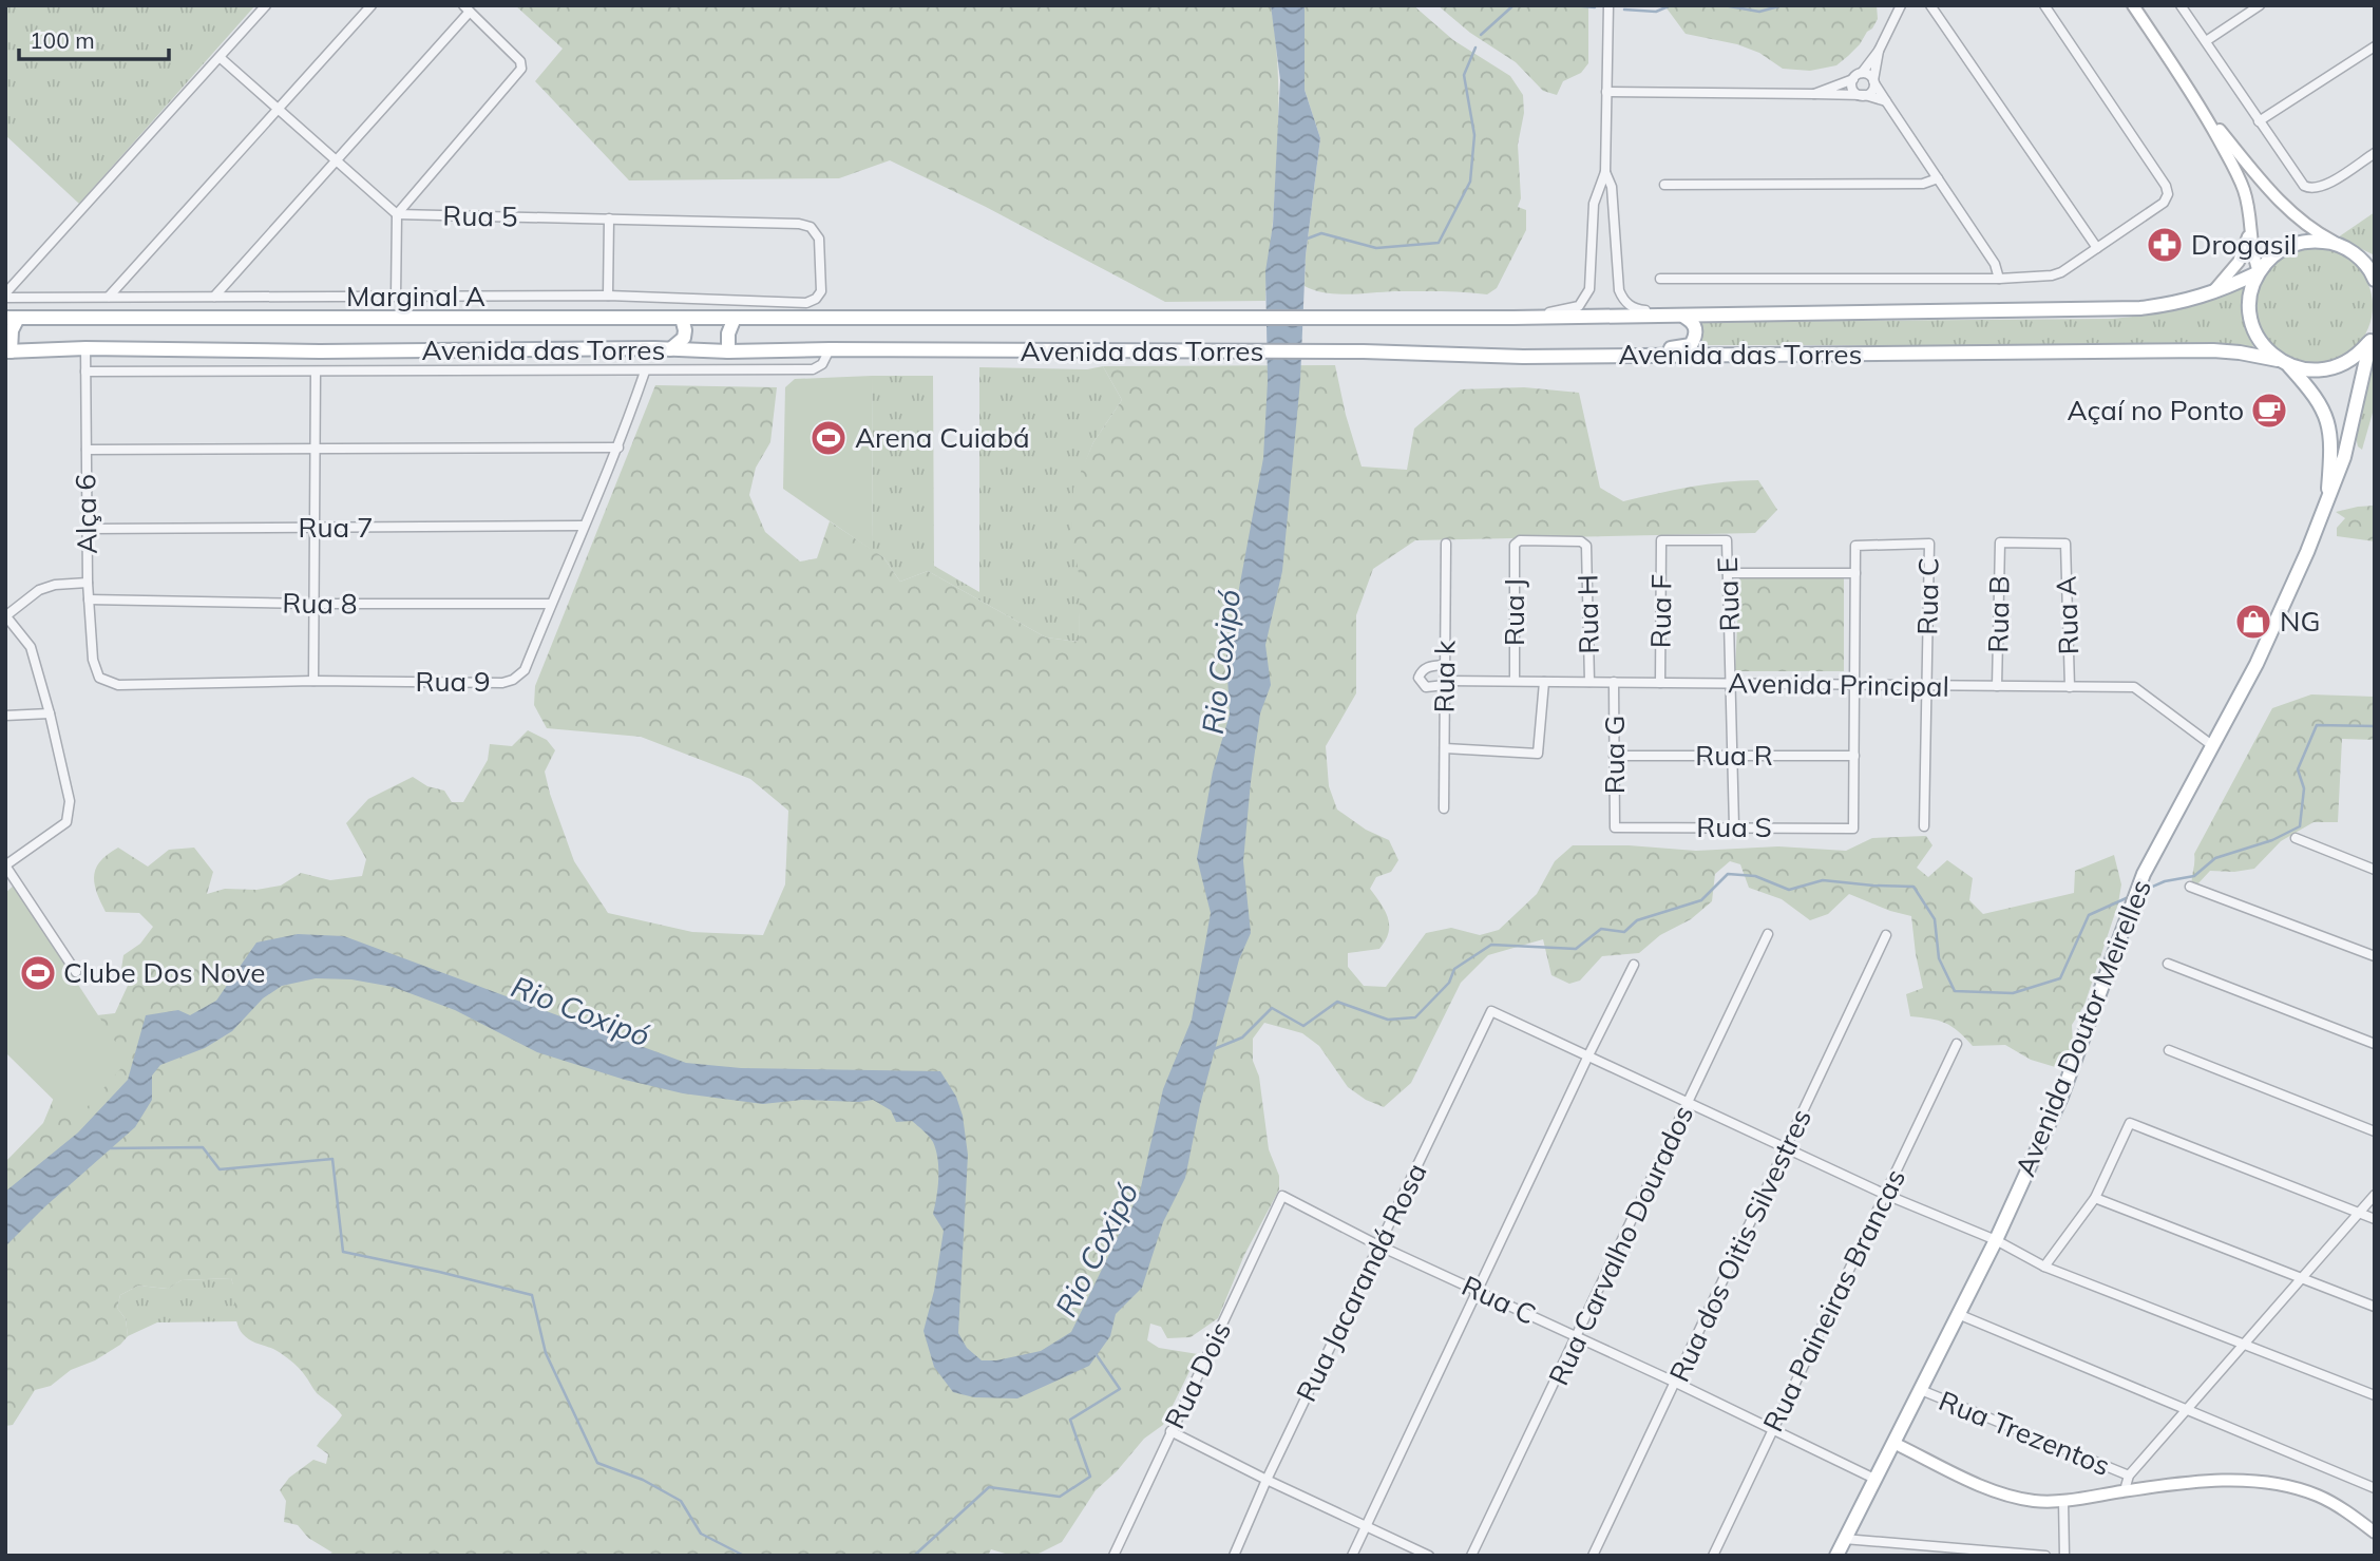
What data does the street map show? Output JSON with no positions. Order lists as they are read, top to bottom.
{
  "streets": {
    "main road": ["Avenida das Torres", "Avenida Doutor Meirelles"],
    "street": [
      "Rua 5",
      "Marginal A",
      "Alça 6",
      "Rua 7",
      "Rua E",
      "Rua C",
      "Rua 8",
      "Rua F",
      "Rua J",
      "Rua H",
      "Rua B",
      "Rua A",
      "Rua k",
      "Rua 9",
      "Avenida Principal",
      "Rua G",
      "Rua R",
      "Rua S",
      "Rua Carvalho Dourados",
      "Rua dos Oitis Silvestres",
      "Rua Jacarandá Rosa",
      "Rua Paineiras Brancas",
      "Rua Dois",
      "Rua Trezentos"
    ]
  },
  "crossings": [
    ["Rua 5", "Marginal A"],
    ["Avenida das Torres", "Alça 6"],
    ["Avenida das Torres", "Avenida Doutor Meirelles"],
    ["Alça 6", "Rua 7"],
    ["Alça 6", "Rua 8"],
    ["Alça 6", "Rua 9"],
    ["Rua 7", "Rua 9"],
    ["Rua E", "Rua F"],
    ["Rua E", "Avenida Principal"],
    ["Rua E", "Rua R"],
    ["Rua E", "Rua S"],
    ["Rua C", "Avenida Principal"],
    ["Rua C", "Avenida Doutor Meirelles"],
    ["Rua C", "Rua Carvalho Dourados"],
    ["Rua C", "Rua dos Oitis Silvestres"],
    ["Rua C", "Rua Jacarandá Rosa"],
    ["Rua C", "Rua Paineiras Brancas"],
    ["Rua C", "Rua Dois"],
    ["Rua 8", "Rua 9"],
    ["Rua F", "Avenida Principal"],
    ["Rua J", "Rua H"],
    ["Rua J", "Avenida Principal"],
    ["Rua H", "Avenida Principal"],
    ["Rua B", "Rua A"],
    ["Rua B", "Avenida Principal"],
    ["Rua A", "Avenida Principal"],
    ["Rua k", "Avenida Principal"],
    ["Avenida Principal", "Rua G"],
    ["Avenida Principal", "Avenida Doutor Meirelles"],
    ["Rua G", "Rua R"],
    ["Rua G", "Rua S"],
    ["Rua R", "Rua S"],
    ["Avenida Doutor Meirelles", "Rua Trezentos"]
  ],
  "water": ["Rio Coxipó"],
  "places": {
    "pharmacy": ["Drogasil"],
    "cafe": ["Açaí no Ponto"],
    "sports": ["Arena Cuiabá", "Clube Dos Nove"],
    "shop": ["NG"]
  },
  "scale_bar": "100 m"
}
